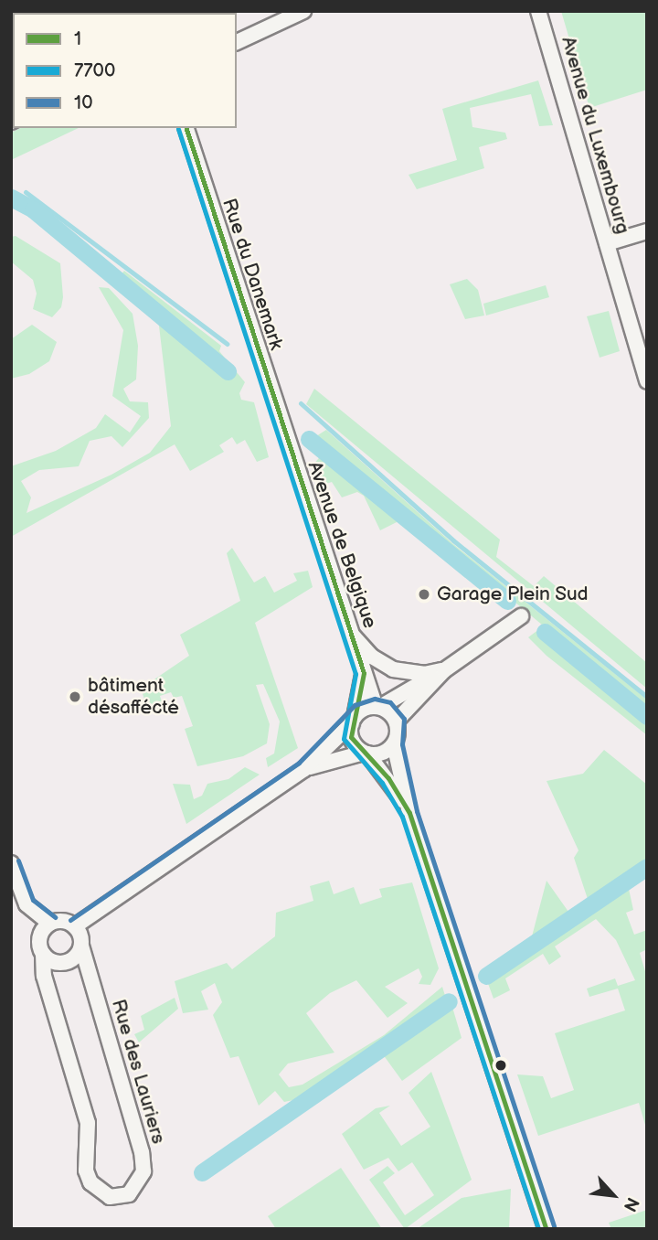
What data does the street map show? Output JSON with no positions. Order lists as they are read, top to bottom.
{
  "streets": {
    "street": [
      "Avenue du Luxembourg",
      "Rue du Danemark",
      "Avenue de Belgique",
      "Rue des Lauriers"
    ]
  },
  "crossings": [
    ["Rue du Danemark", "Avenue de Belgique"]
  ],
  "places": ["Garage Plein Sud", "bâtiment désaffécté"],
  "lines": ["transit line 1", "transit line 7700", "transit line 10"],
  "legend": ["1", "7700", "10"],
  "north": "bottom right"
}
